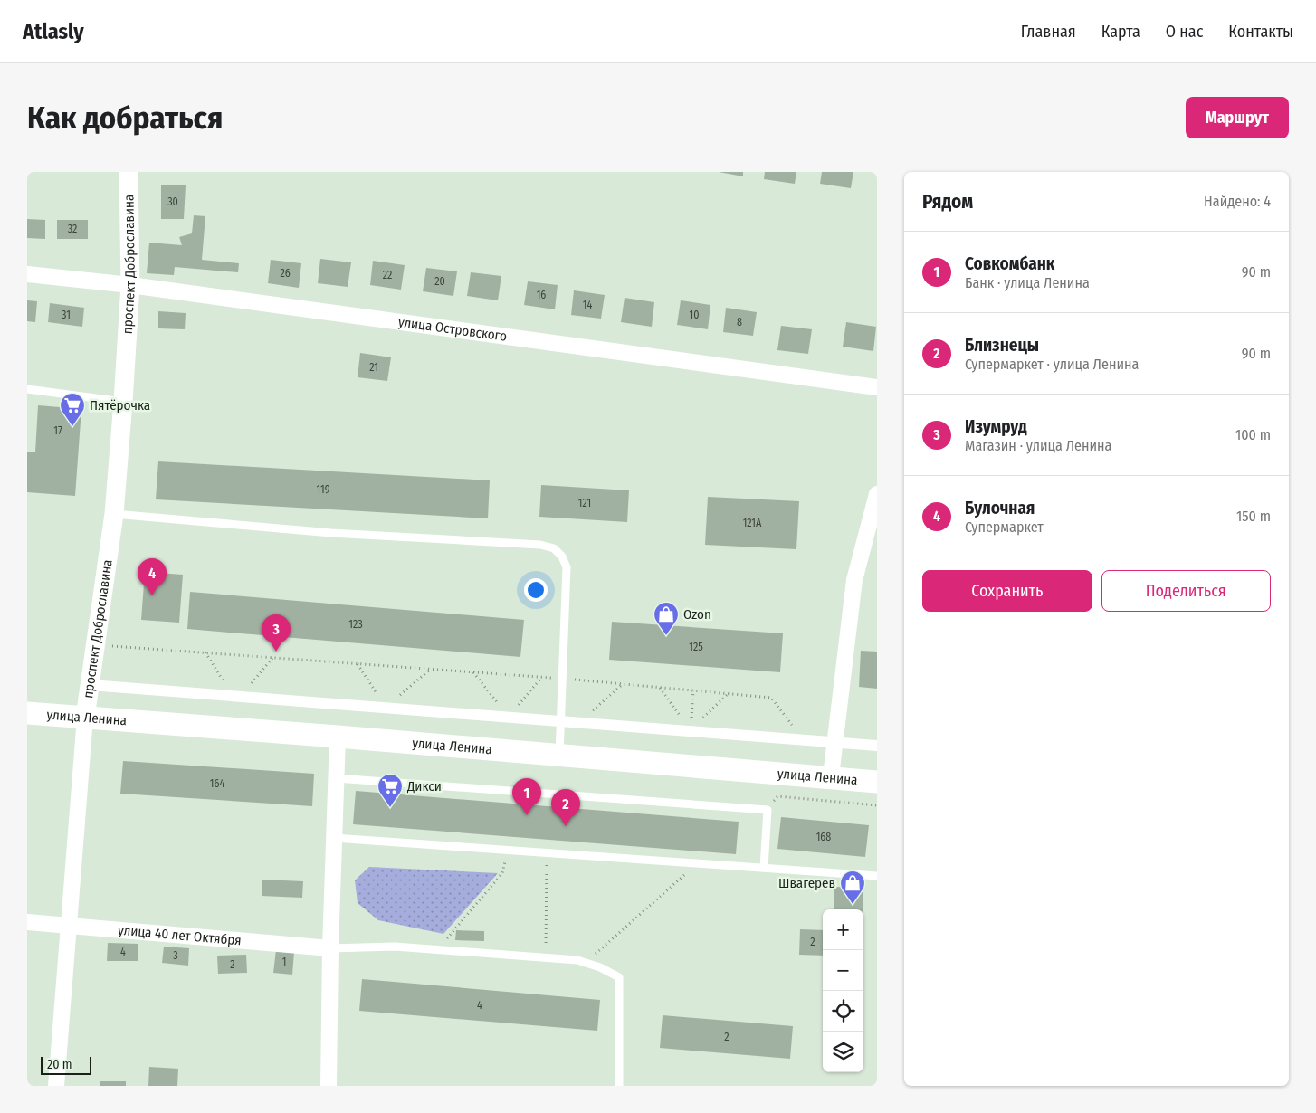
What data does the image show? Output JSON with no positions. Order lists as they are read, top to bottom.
{
  "streets": {
    "main road": ["улица Ленина"],
    "street": ["проспект Доброславина", "улица Островского", "улица 40 лет Октября"]
  },
  "crossings": [
    ["проспект Доброславина", "улица Островского"],
    ["проспект Доброславина", "улица Ленина"],
    ["проспект Доброславина", "улица 40 лет Октября"]
  ],
  "places": {
    "supermarket": ["Пятёрочка", "Дикси"],
    "shop": ["Ozon", "Швагерев"]
  },
  "house_numbers": [
    "30",
    "32",
    "26",
    "22",
    "20",
    "16",
    "14",
    "31",
    "10",
    "8",
    "21",
    "17",
    "119",
    "121",
    "121А",
    "123",
    "125",
    "164",
    "168",
    "2",
    "4",
    "3",
    "1",
    "2",
    "4",
    "2"
  ],
  "scale_bar": "20 m",
  "page": {
    "header": "Atlasly",
    "nav": [
      "Главная",
      "Карта",
      "О нас",
      "Контакты"
    ],
    "buttons": [
      "Маршрут",
      ["Сохранить", "Поделиться"]
    ],
    "title": "Как добраться",
    "heading": ["Рядом", "Найдено: 4"],
    "list": [
      {
        "mark": "1",
        "name": "Совкомбанк",
        "note": "Банк · улица Ленина",
        "value": "90 m"
      },
      {
        "mark": "2",
        "name": "Близнецы",
        "note": "Супермаркет · улица Ленина",
        "value": "90 m"
      },
      {
        "mark": "3",
        "name": "Изумруд",
        "note": "Магазин · улица Ленина",
        "value": "100 m"
      },
      {
        "mark": "4",
        "name": "Булочная",
        "note": "Супермаркет",
        "value": "150 m"
      }
    ],
    "pins": [
      "4",
      "3",
      "1",
      "2"
    ],
    "map_buttons": ["+", "−"],
    "scale": "20 m"
  }
}
